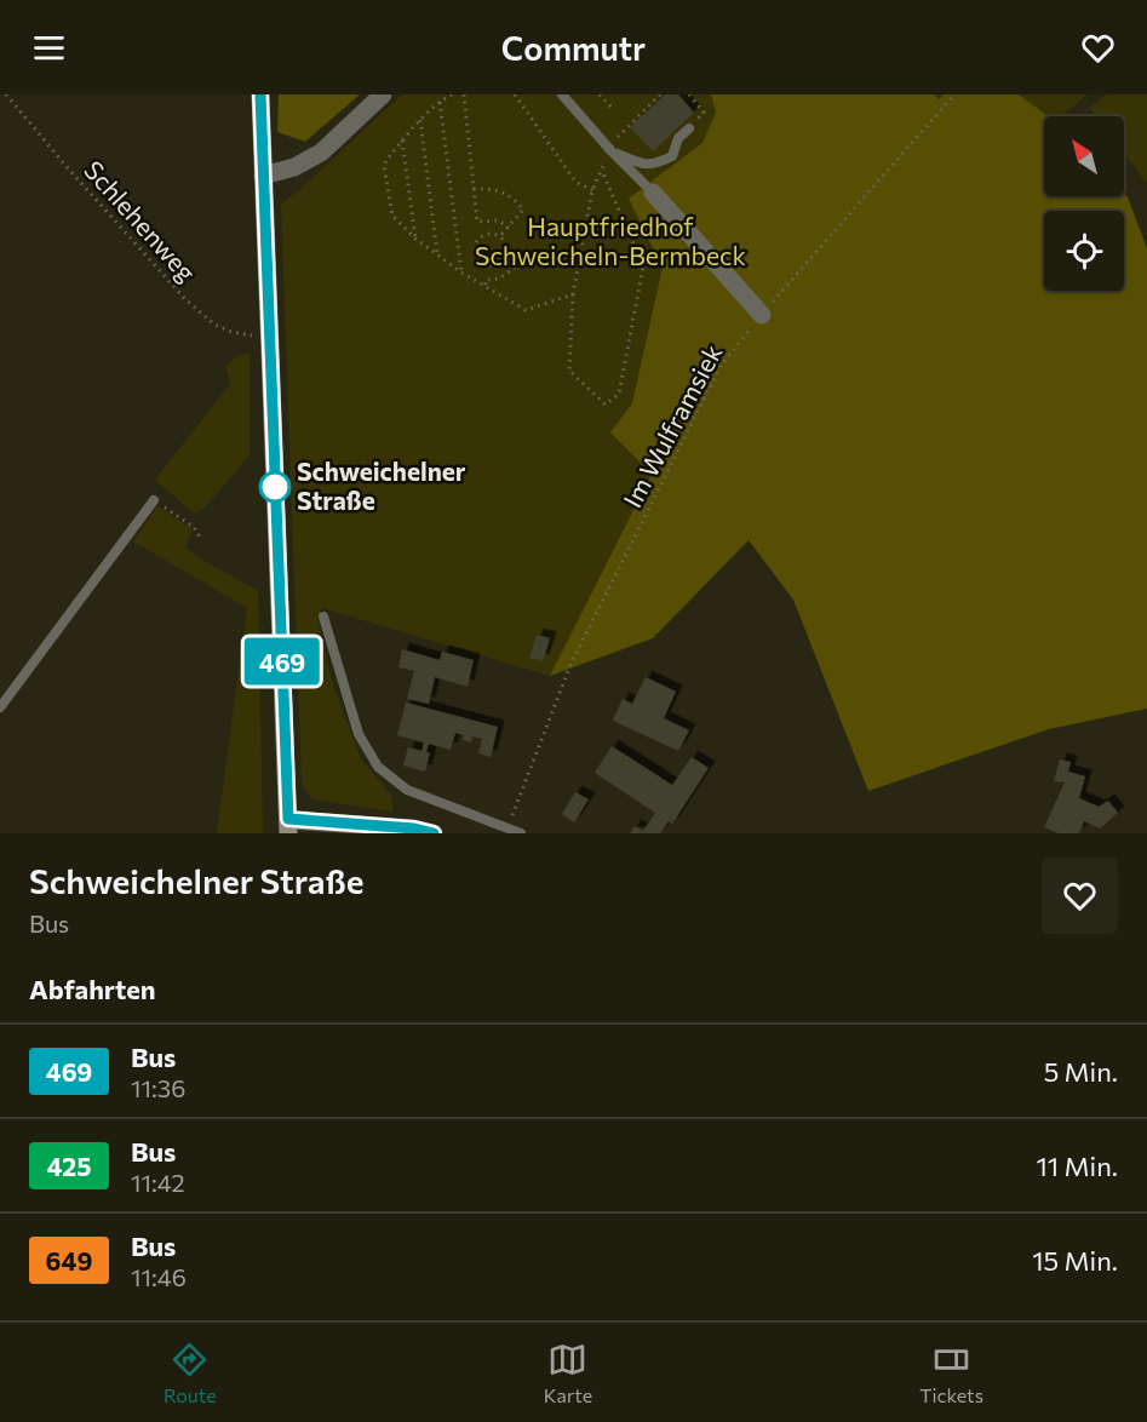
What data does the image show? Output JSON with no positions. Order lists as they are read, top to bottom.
{
  "streets": {
    "path": ["Schlehenweg", "Im Wulframsiek"]
  },
  "parks": ["Hauptfriedhof Schweicheln-Bermbeck"],
  "places": ["Schweichelner Straße"],
  "lines": ["bus line 469"],
  "north": "top left",
  "page": {
    "header": "Commutr",
    "on_map": "469",
    "heading": [
      ["Schweichelner Straße", "Bus"],
      "Abfahrten"
    ],
    "list": [
      {
        "mark": "469",
        "name": "Bus",
        "note": "11:36",
        "value": "5 Min."
      },
      {
        "mark": "425",
        "name": "Bus",
        "note": "11:42",
        "value": "11 Min."
      },
      {
        "mark": "649",
        "name": "Bus",
        "note": "11:46",
        "value": "15 Min."
      }
    ],
    "tabs": ["Route", "Karte", "Tickets"]
  }
}
